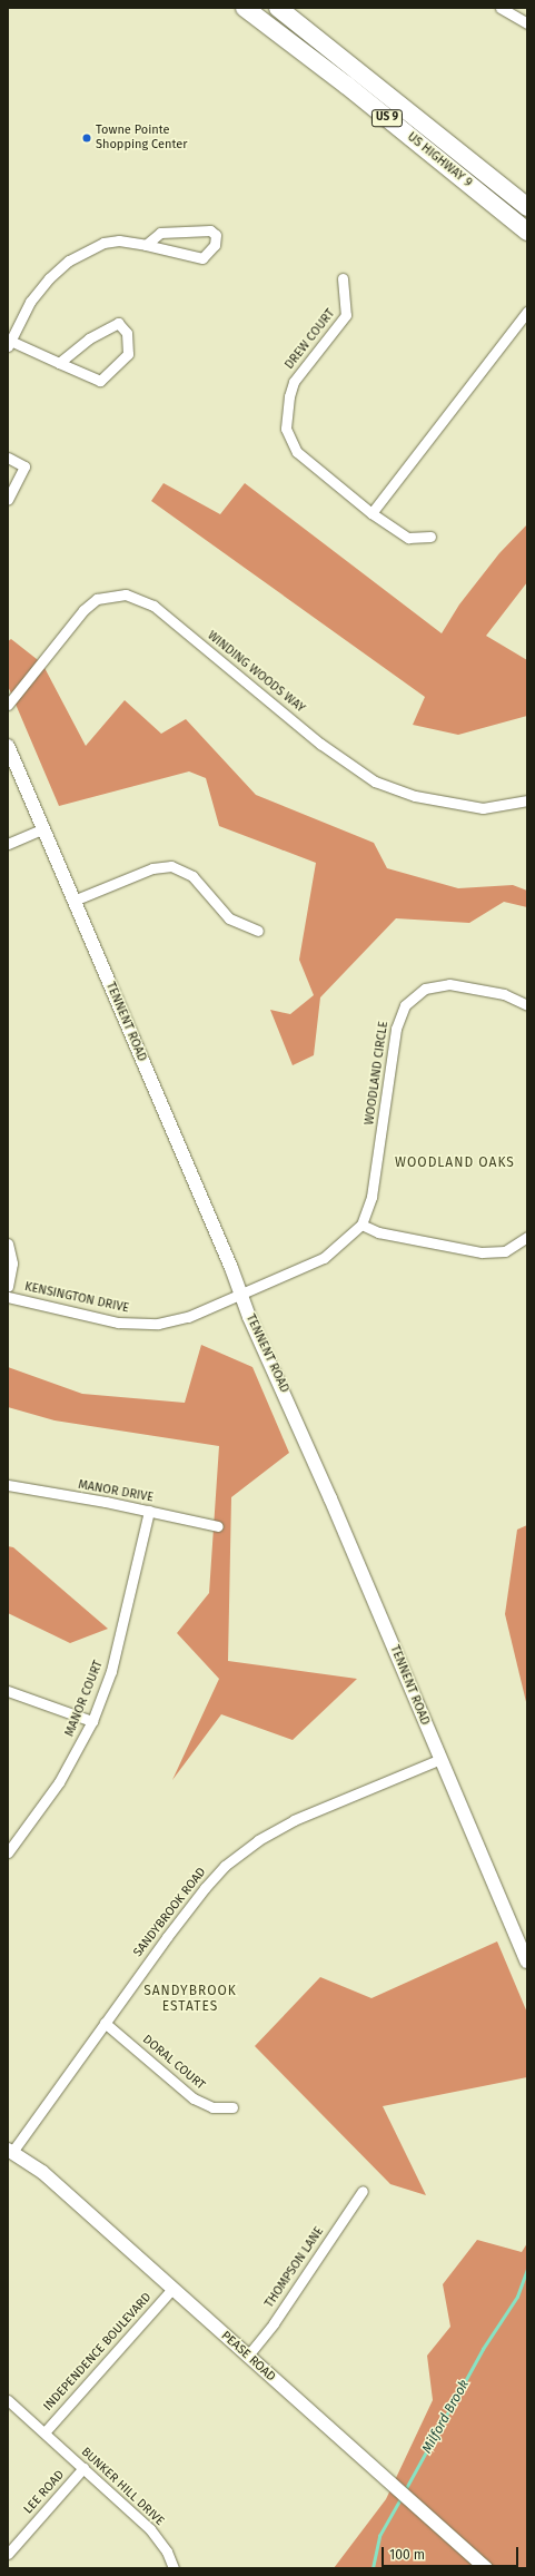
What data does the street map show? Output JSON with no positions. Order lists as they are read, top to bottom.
{
  "streets": {
    "highway": ["US 9", "US HIGHWAY 9"],
    "street": [
      "DREW COURT",
      "WINDING WOODS WAY",
      "TENNENT ROAD",
      "WOODLAND CIRCLE",
      "KENSINGTON DRIVE",
      "MANOR DRIVE",
      "MANOR COURT",
      "SANDYBROOK ROAD",
      "DORAL COURT",
      "THOMPSON LANE",
      "INDEPENDENCE BOULEVARD",
      "PEASE ROAD",
      "BUNKER HILL DRIVE",
      "LEE ROAD"
    ]
  },
  "crossings": [
    ["TENNENT ROAD", "KENSINGTON DRIVE"],
    ["TENNENT ROAD", "SANDYBROOK ROAD"],
    ["MANOR DRIVE", "MANOR COURT"],
    ["SANDYBROOK ROAD", "DORAL COURT"],
    ["SANDYBROOK ROAD", "PEASE ROAD"],
    ["THOMPSON LANE", "PEASE ROAD"],
    ["INDEPENDENCE BOULEVARD", "PEASE ROAD"],
    ["INDEPENDENCE BOULEVARD", "BUNKER HILL DRIVE"],
    ["BUNKER HILL DRIVE", "LEE ROAD"]
  ],
  "districts": ["WOODLAND OAKS", "SANDYBROOK ESTATES"],
  "water": ["Milford Brook"],
  "places": ["Towne Pointe Shopping Center"],
  "scale_bar": "100 m"
}
